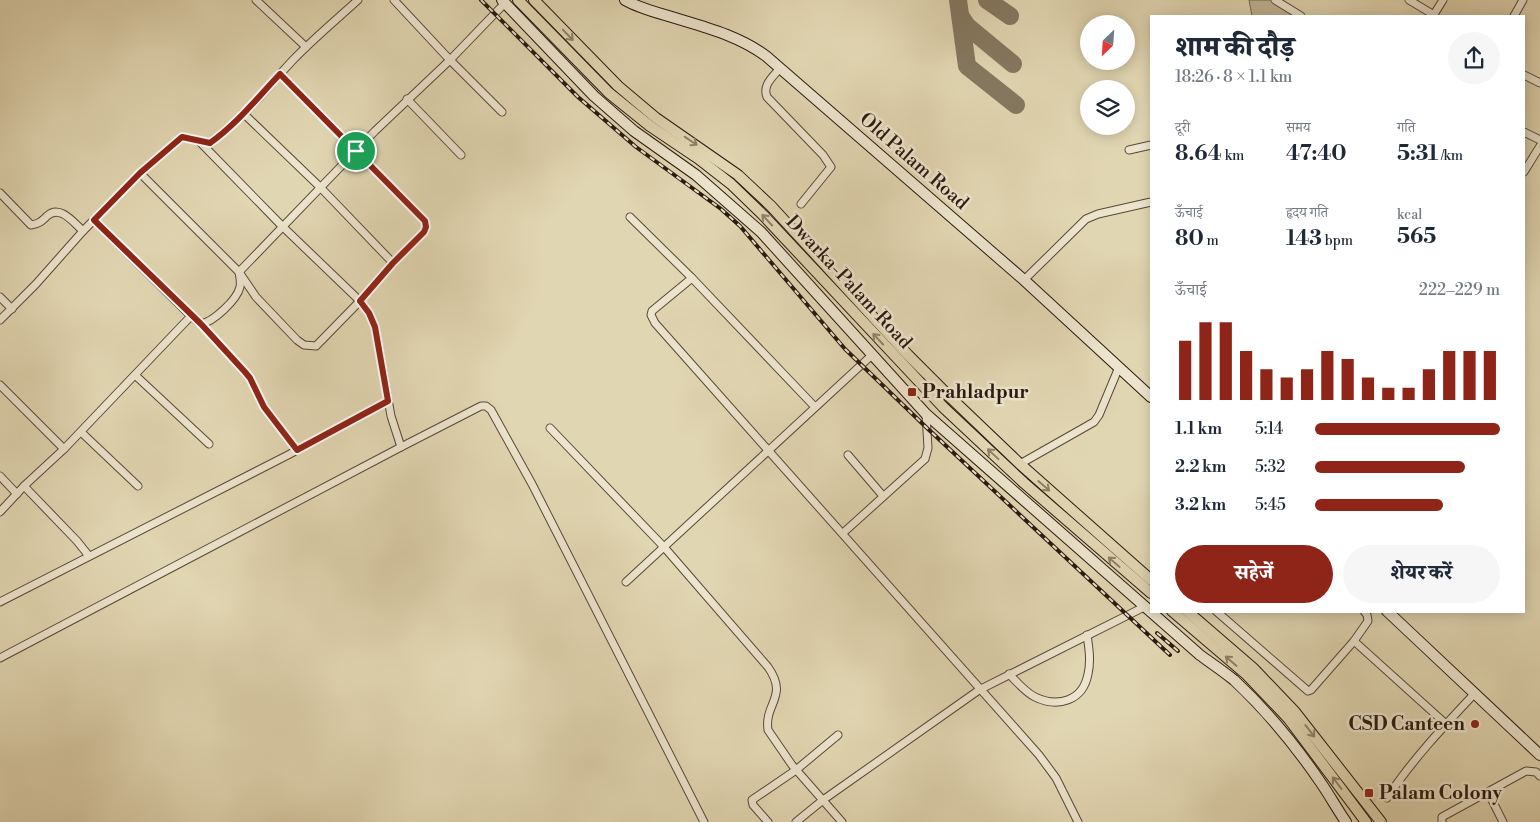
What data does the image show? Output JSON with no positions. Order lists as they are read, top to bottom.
{
  "streets": {
    "main road": ["Dwarka-Palam Road"],
    "street": ["Old Palam Road"]
  },
  "places": {
    "transit": ["Prahladpur", "Palam Colony"],
    "other": ["CSD Canteen"]
  },
  "north": "bottom left",
  "page": {
    "heading": ["शाम की दौड़", "18:26 · 8 × 1.1 km"],
    "stats": [
      ["दूरी", "8.64 km"],
      ["समय", "47:40"],
      ["गति", "5:31 /km"],
      ["ऊँचाई", "80 m"],
      ["हृदय गति", "143 bpm"],
      ["kcal", "565"]
    ],
    "chart": ["ऊँचाई", "222–229 m"],
    "list": [
      {
        "name": "1.1 km",
        "note": "5:14"
      },
      {
        "name": "2.2 km",
        "note": "5:32"
      },
      {
        "name": "3.2 km",
        "note": "5:45"
      }
    ],
    "buttons": ["सहेजें", "शेयर करें"]
  }
}
